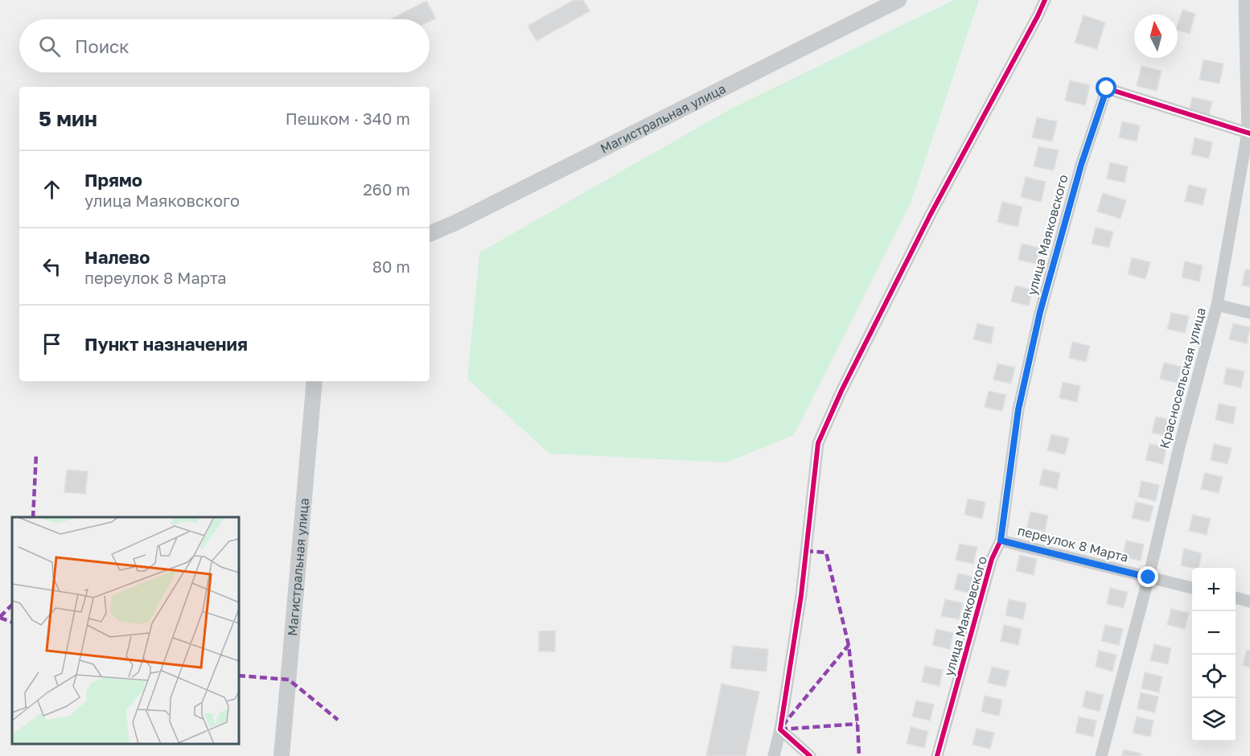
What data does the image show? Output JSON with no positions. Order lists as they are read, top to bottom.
{
  "streets": {
    "street": [
      "Магистральная улица",
      "улица Маяковского",
      "Красносельская улица",
      "переулок 8 Марта"
    ]
  },
  "crossings": [
    ["улица Маяковского", "Красносельская улица"],
    ["улица Маяковского", "переулок 8 Марта"],
    ["Красносельская улица", "переулок 8 Марта"]
  ],
  "north": "top",
  "page": {
    "search": "Поиск",
    "heading": ["5 мин", "Пешком · 340 m"],
    "list": [
      ["Прямо", "улица Маяковского", "260 m"],
      ["Налево", "переулок 8 Марта", "80 m"],
      "Пункт назначения"
    ],
    "map_buttons": ["+", "−"]
  }
}
